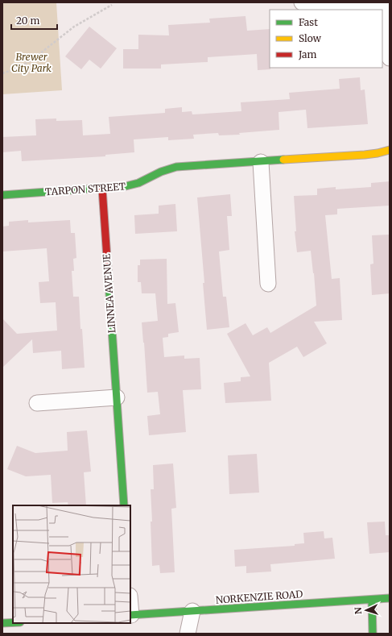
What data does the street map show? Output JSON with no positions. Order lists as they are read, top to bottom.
{
  "streets": {
    "street": ["TARPON STREET", "LINNEA AVENUE", "NORKENZIE ROAD"]
  },
  "crossings": [
    ["TARPON STREET", "LINNEA AVENUE"]
  ],
  "parks": ["Brewer City Park"],
  "legend": ["Fast", "Slow", "Jam"],
  "scale_bar": "20 m",
  "north": "left"
}
